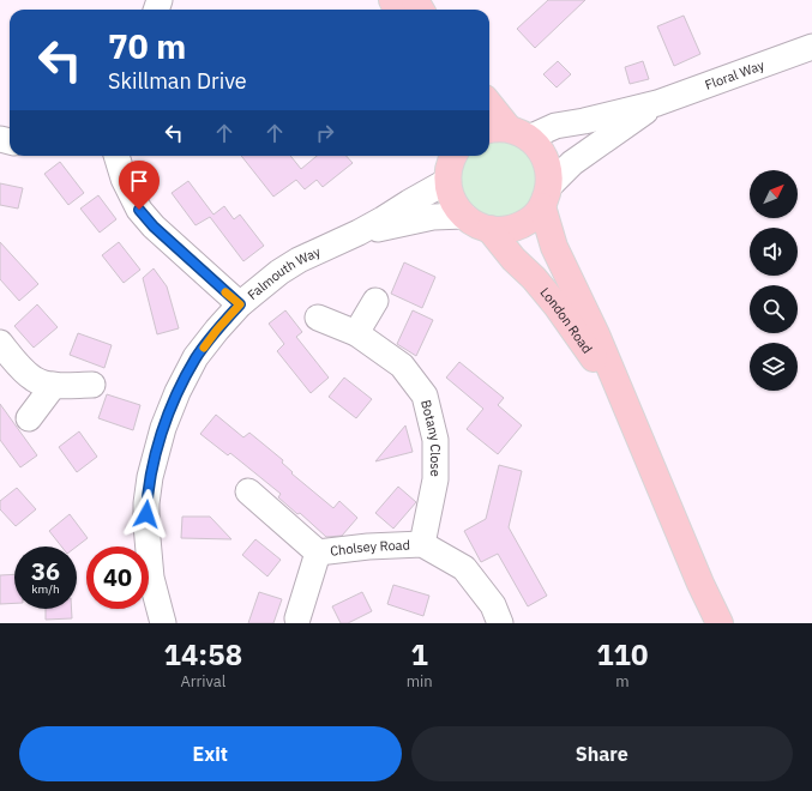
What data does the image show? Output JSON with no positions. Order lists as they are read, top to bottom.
{
  "streets": {
    "main road": ["London Road"],
    "street": [
      "Floral Way",
      "Falmouth Way",
      "Botany Close",
      "Cholsey Road"
    ]
  },
  "crossings": [
    ["Floral Way", "London Road"],
    ["Botany Close", "Cholsey Road"]
  ],
  "north": "top right",
  "page": {
    "turn": ["70 m", "Skillman Drive"],
    "speed": "36 km/h",
    "limit": "40",
    "eta": [
      "14:58",
      "Arrival",
      "1",
      "min",
      "110",
      "m"
    ],
    "buttons": ["Exit", "Share"]
  }
}
